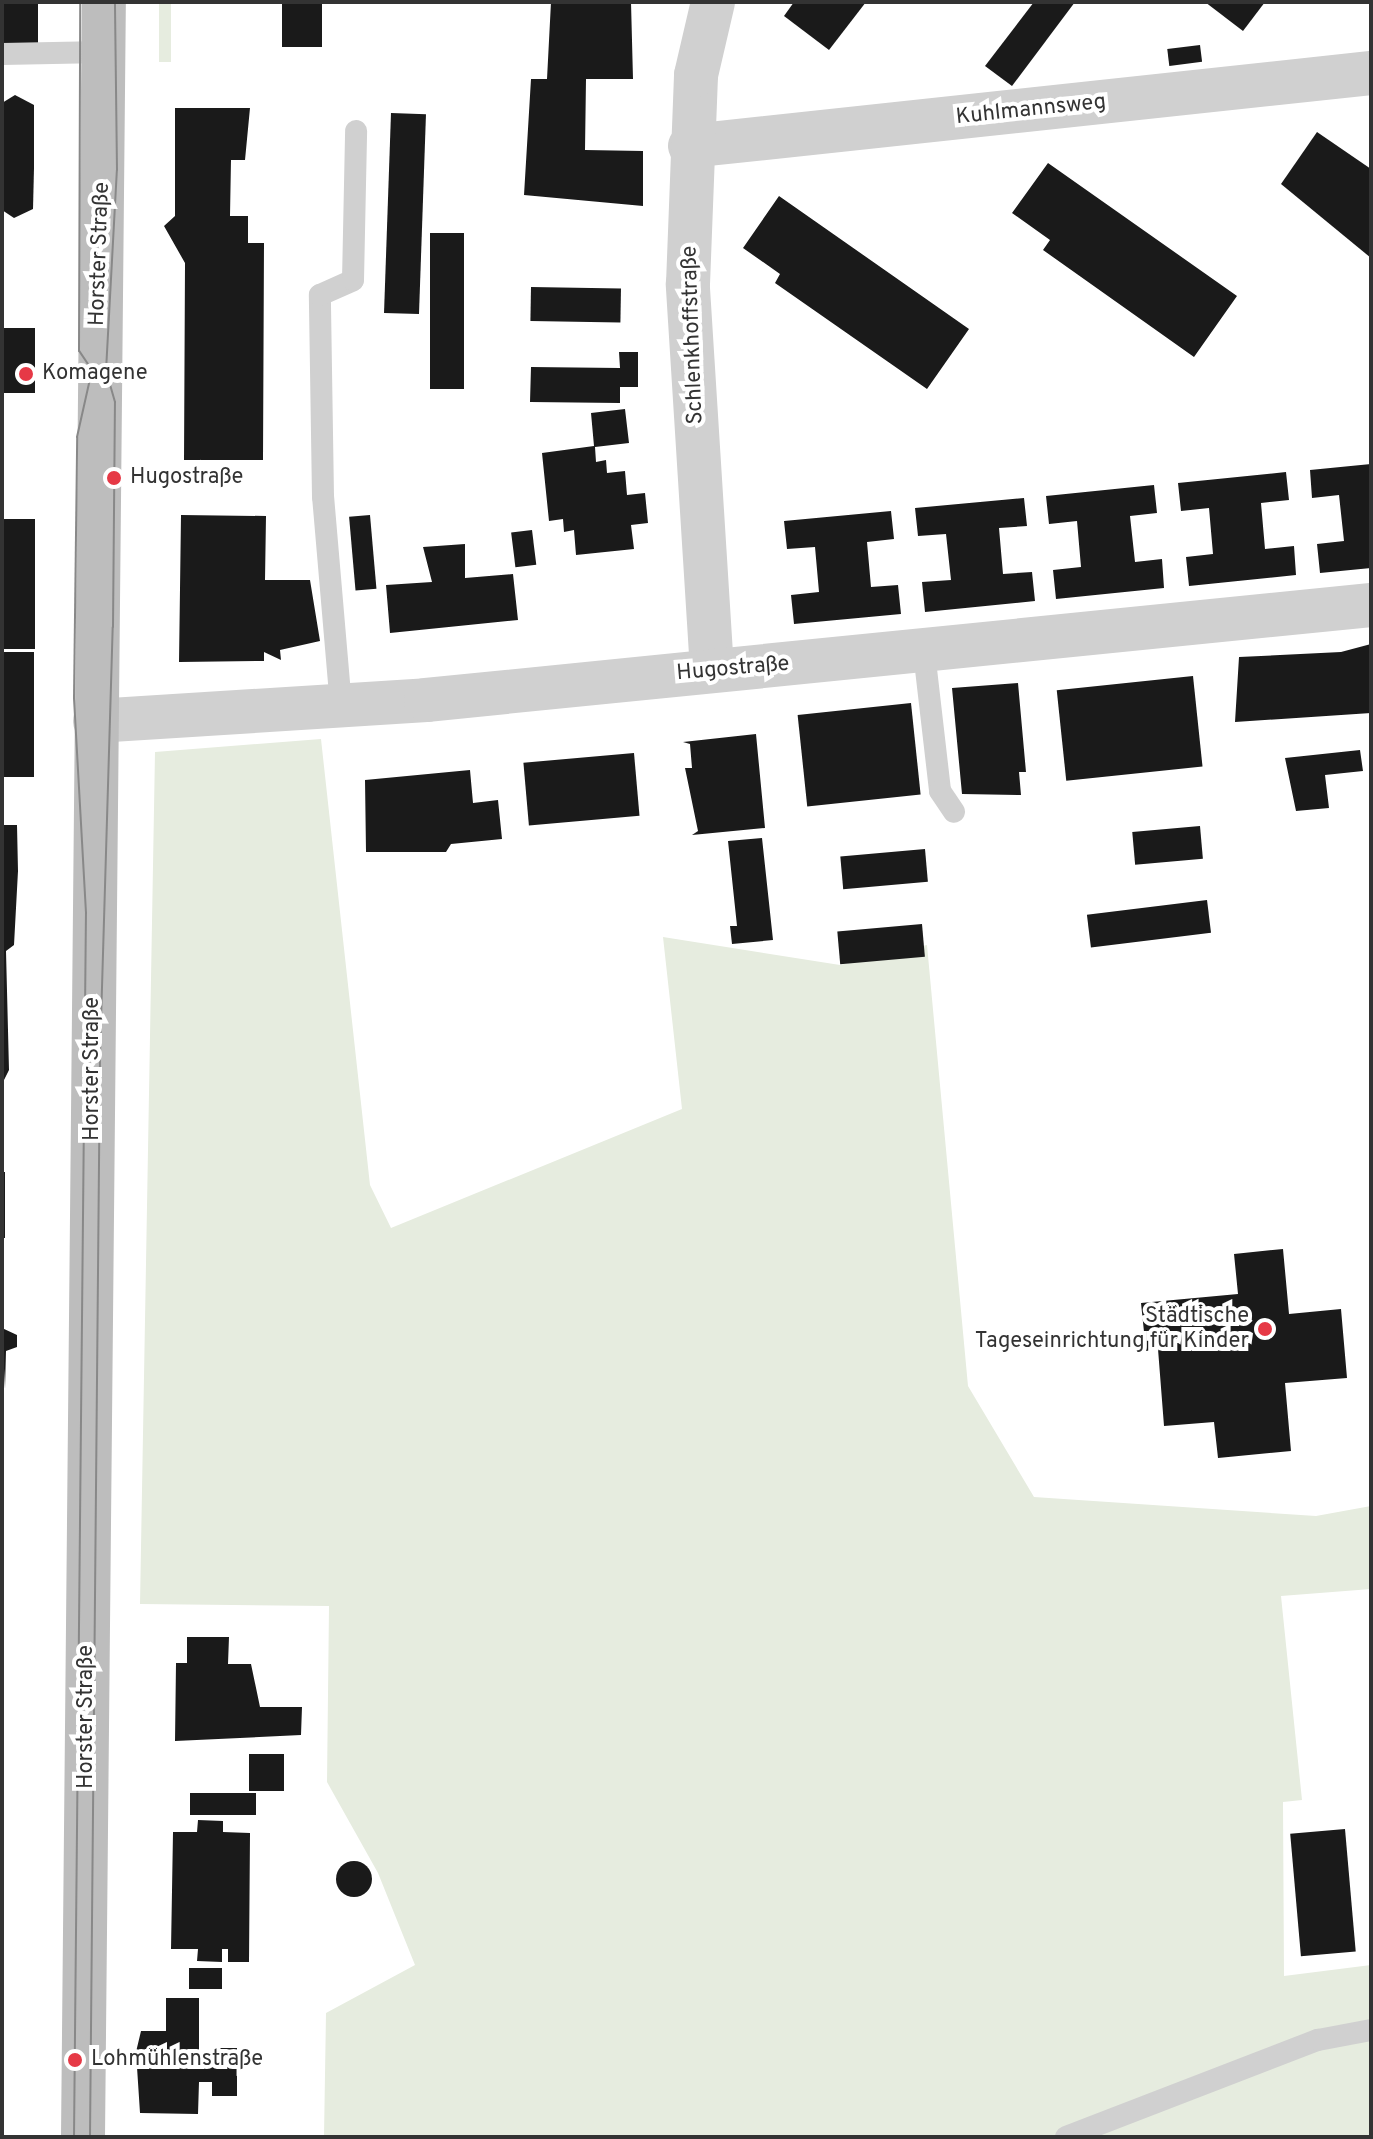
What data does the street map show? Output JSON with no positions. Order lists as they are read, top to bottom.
{
  "streets": {
    "main road": ["Horster Straße"],
    "street": ["Kuhlmannsweg", "Schlenkhoffstraße", "Hugostraße"]
  },
  "crossings": [
    ["Kuhlmannsweg", "Schlenkhoffstraße"],
    ["Horster Straße", "Hugostraße"],
    ["Schlenkhoffstraße", "Hugostraße"]
  ],
  "places": [
    "Komagene",
    "Hugostraße",
    "Städtische Tageseinrichtung für Kinder",
    "Lohmühlenstraße"
  ]
}
